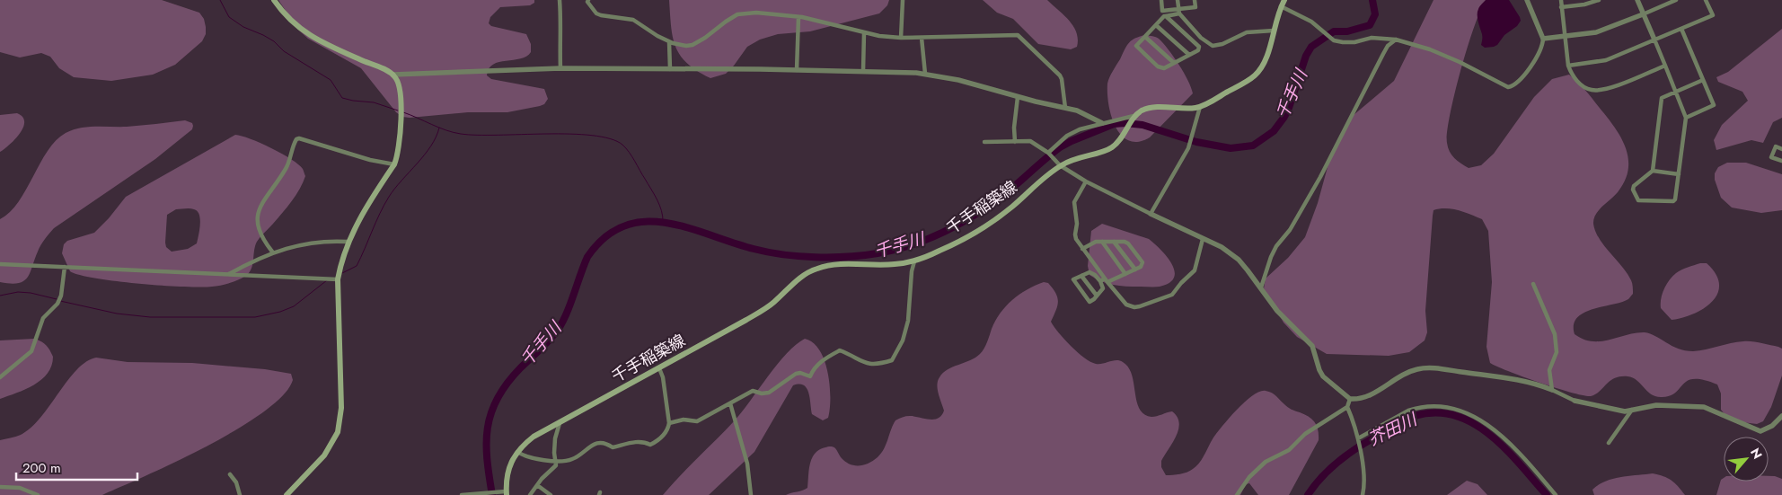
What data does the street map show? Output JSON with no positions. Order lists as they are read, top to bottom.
{
  "streets": {
    "main road": ["千手稲築線"]
  },
  "water": ["千手川", "芥田川"],
  "scale_bar": "200 m",
  "north": "top right"
}
